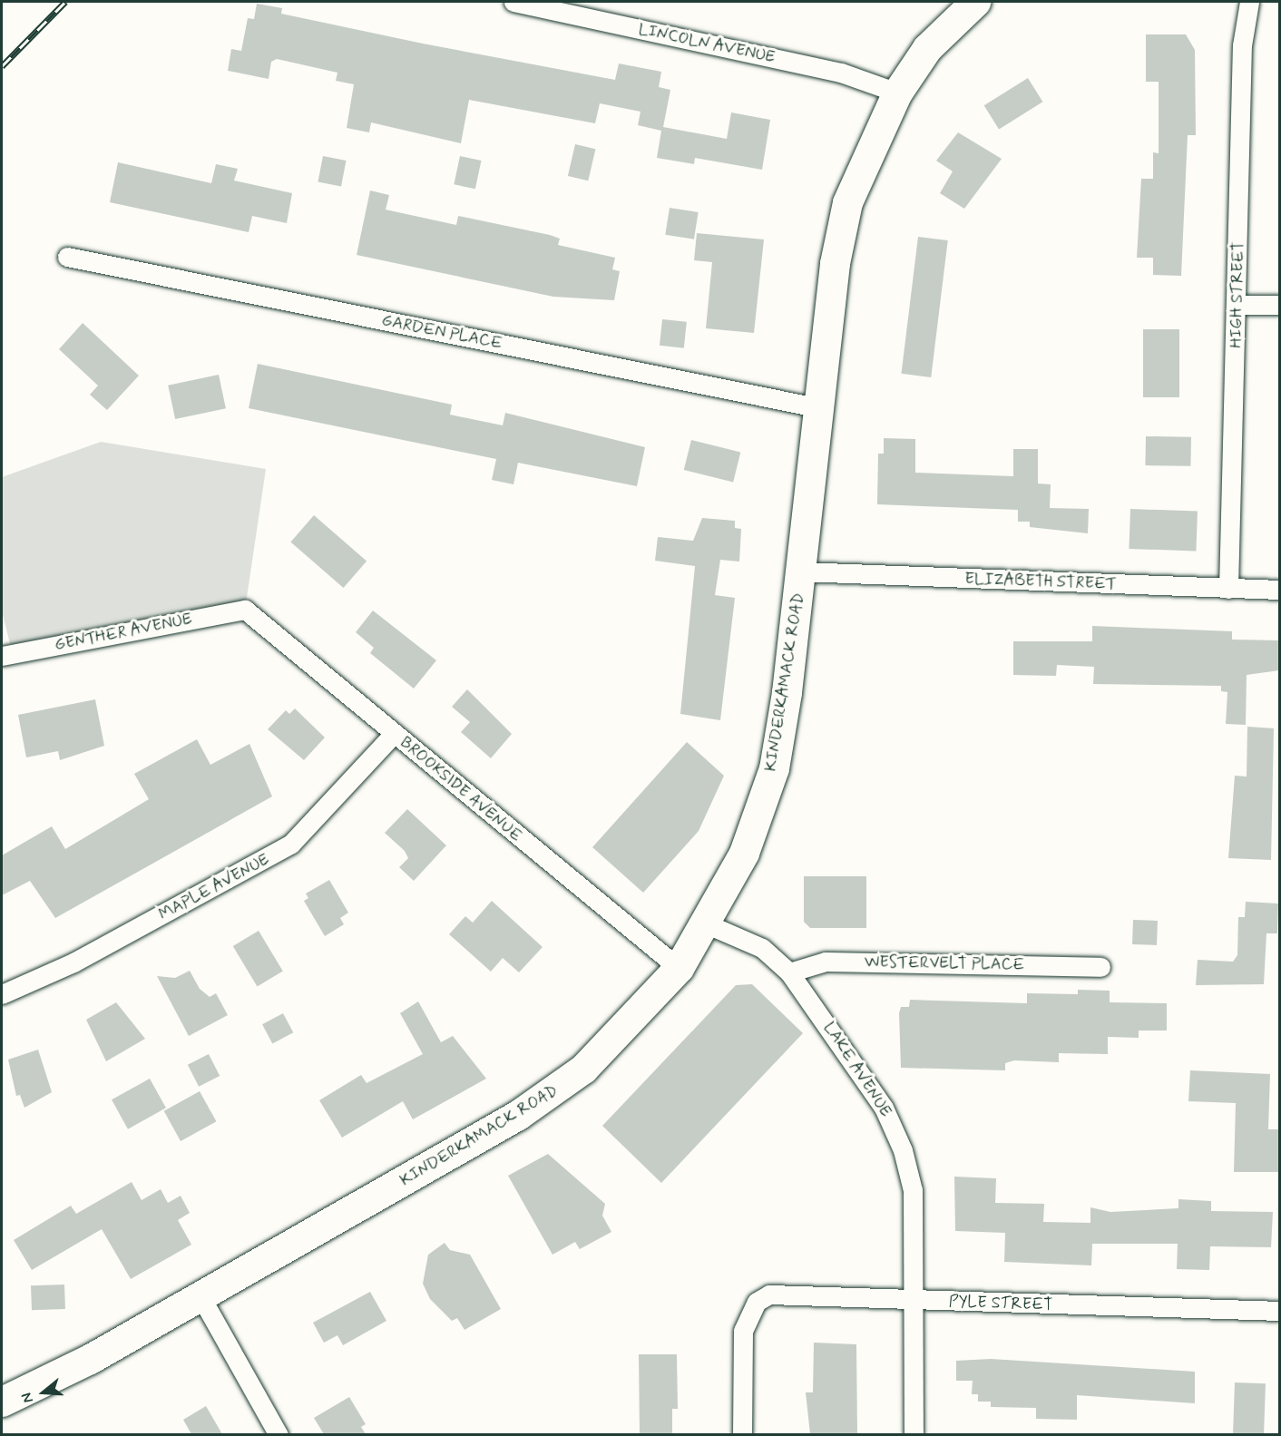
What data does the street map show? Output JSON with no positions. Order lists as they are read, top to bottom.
{
  "streets": {
    "main road": ["KINDERKAMACK ROAD"],
    "street": [
      "LINCOLN AVENUE",
      "HIGH STREET",
      "GARDEN PLACE",
      "ELIZABETH STREET",
      "GENTHER AVENUE",
      "BROOKSIDE AVENUE",
      "MAPLE AVENUE",
      "WESTERVELT PLACE",
      "LAKE AVENUE",
      "PYLE STREET"
    ]
  },
  "crossings": [
    ["LINCOLN AVENUE", "KINDERKAMACK ROAD"],
    ["HIGH STREET", "ELIZABETH STREET"],
    ["GARDEN PLACE", "KINDERKAMACK ROAD"],
    ["ELIZABETH STREET", "KINDERKAMACK ROAD"],
    ["GENTHER AVENUE", "BROOKSIDE AVENUE"],
    ["KINDERKAMACK ROAD", "BROOKSIDE AVENUE"],
    ["KINDERKAMACK ROAD", "LAKE AVENUE"],
    ["BROOKSIDE AVENUE", "MAPLE AVENUE"],
    ["WESTERVELT PLACE", "LAKE AVENUE"],
    ["LAKE AVENUE", "PYLE STREET"]
  ],
  "north": "left"
}
